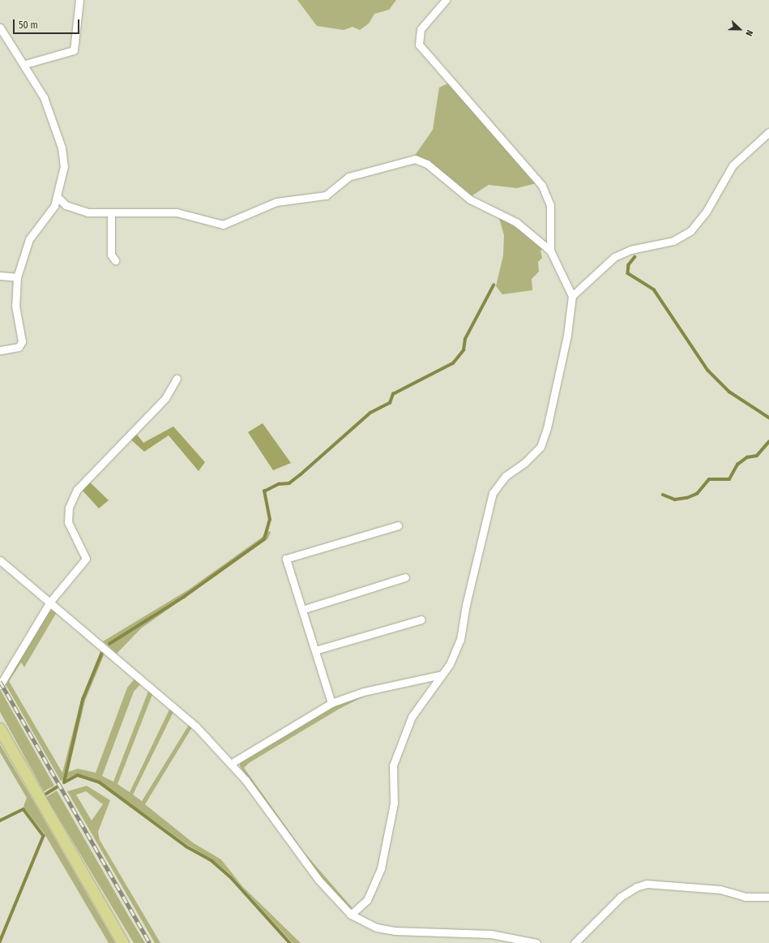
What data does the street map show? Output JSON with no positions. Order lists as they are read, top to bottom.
{
  "scale_bar": "50 m",
  "north": "right"
}
